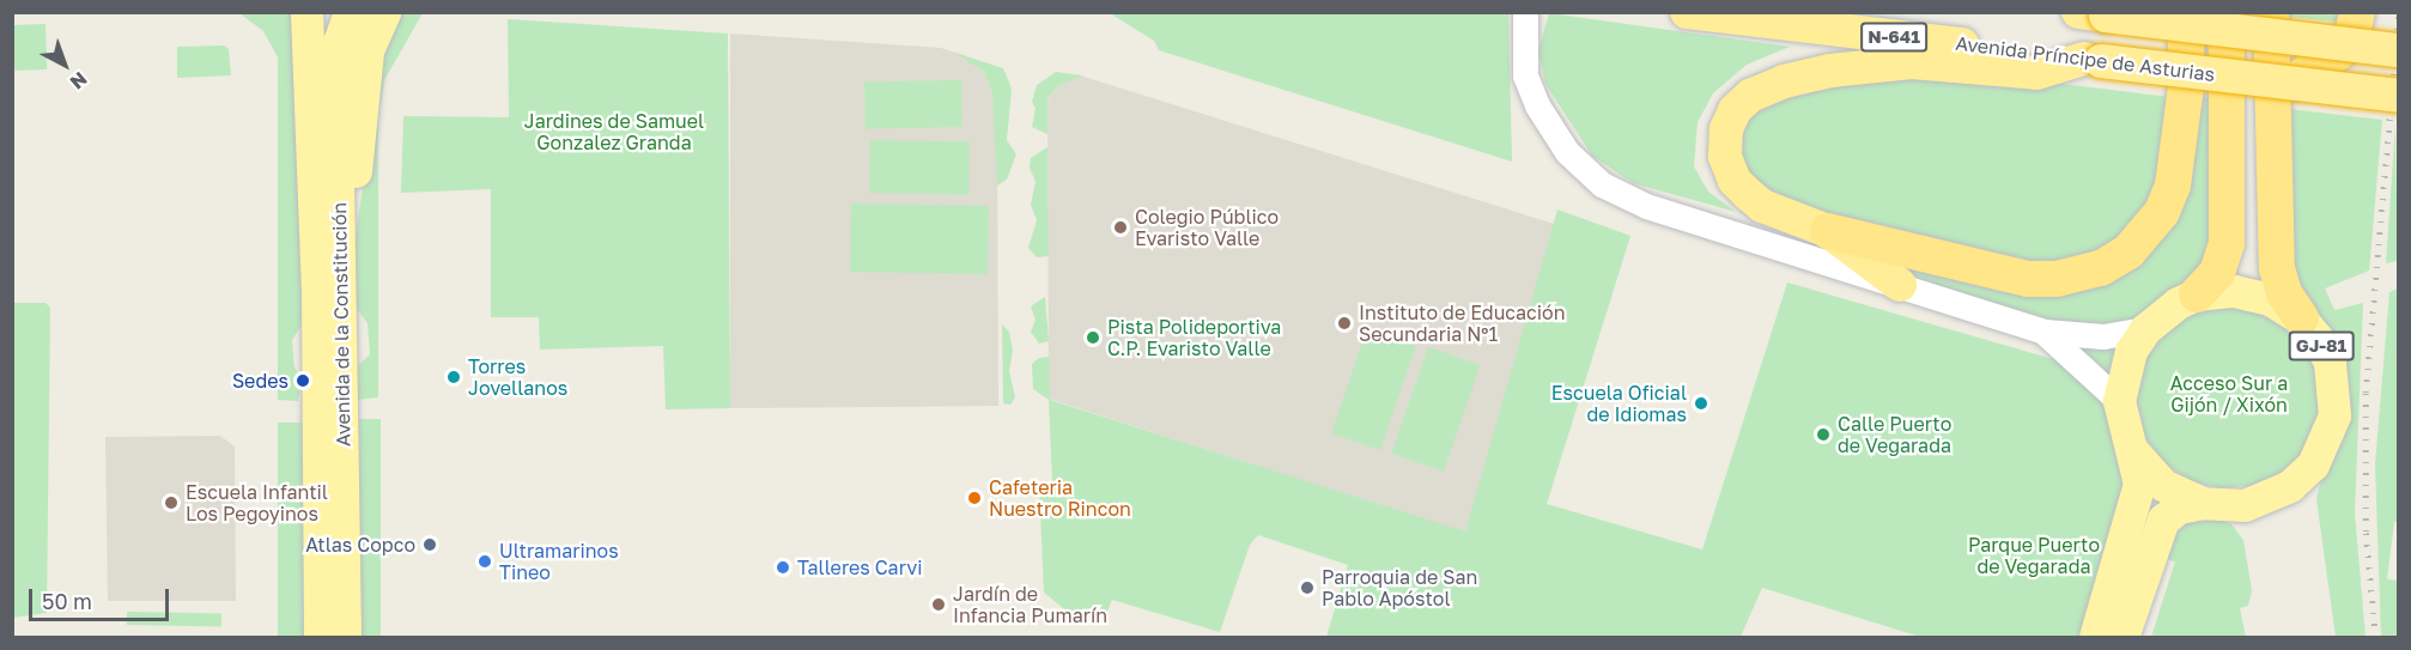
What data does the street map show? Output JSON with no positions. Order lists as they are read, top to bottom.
{
  "streets": {
    "highway": ["N-641", "Avenida Príncipe de Asturias", "GJ-81"],
    "main road": ["Avenida de la Constitución"]
  },
  "parks": ["Jardines de Samuel Gonzalez Granda", "Acceso Sur a Gijón / Xixón", "Parque Puerto de Vegarada"],
  "places": [
    "Colegio Público Evaristo Valle",
    "Instituto de Educación Secundaria Nº1",
    "Pista Polideportiva C.P. Evaristo Valle",
    "Torres Jovellanos",
    "Sedes",
    "Escuela Oficial de Idiomas",
    "Calle Puerto de Vegarada",
    "Cafeteria Nuestro Rincon",
    "Escuela Infantil Los Pegoyinos",
    "Atlas Copco",
    "Ultramarinos Tineo",
    "Talleres Carvi",
    "Parroquia de San Pablo Apóstol",
    "Jardín de Infancia Pumarín"
  ],
  "scale_bar": "50 m",
  "north": "bottom right"
}
